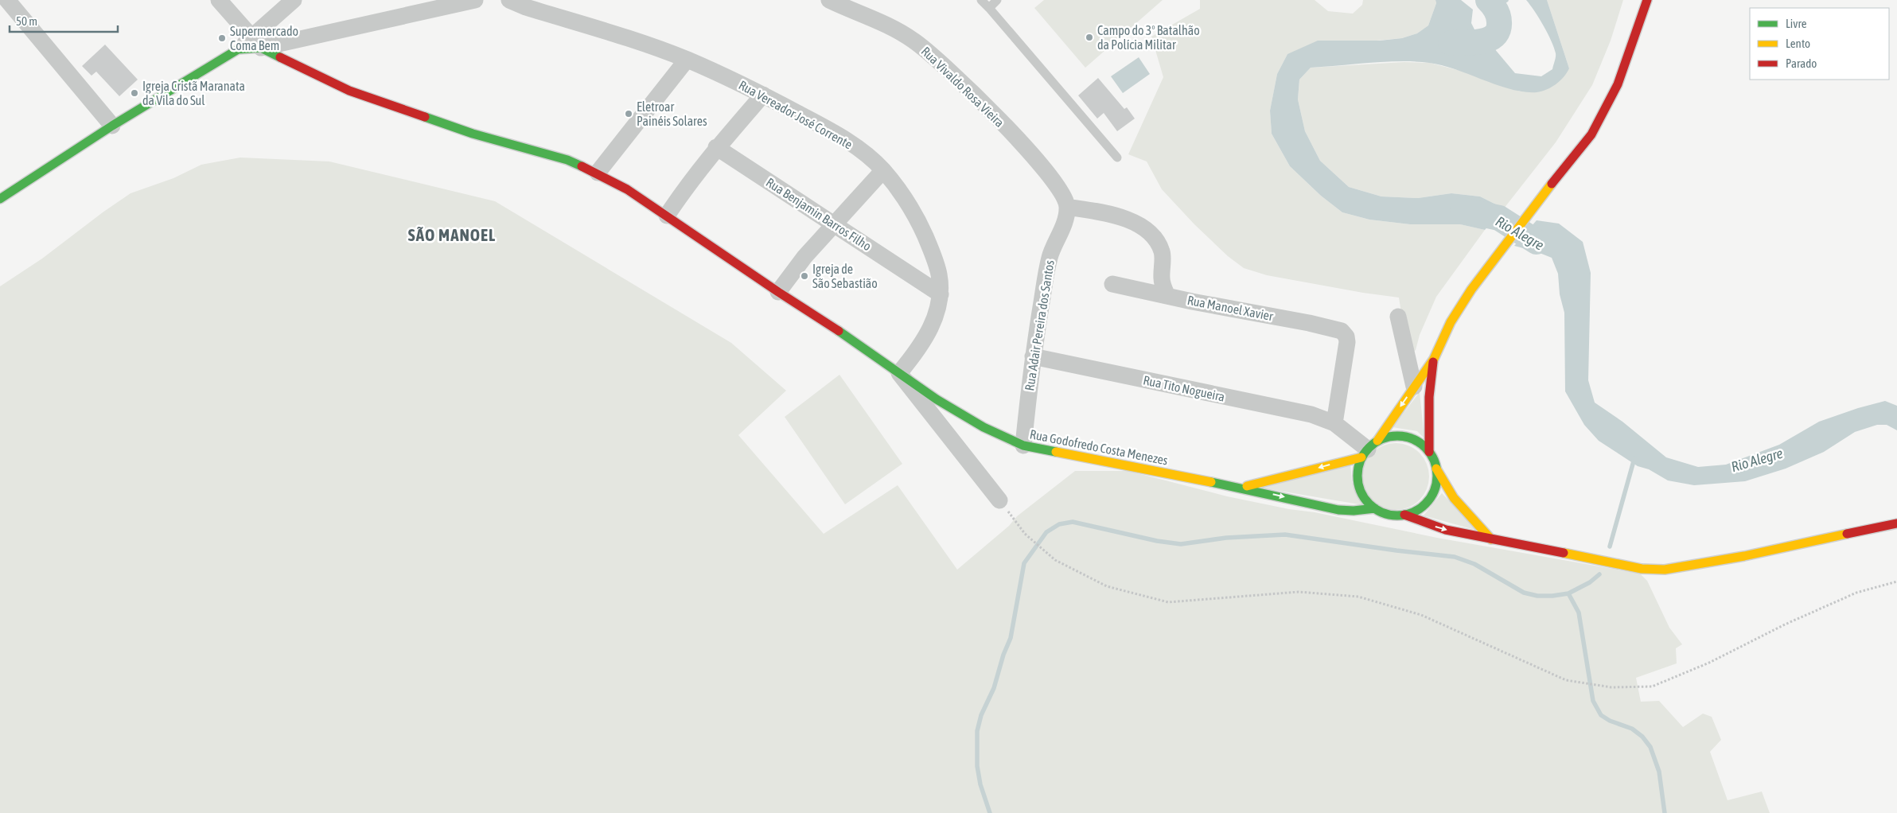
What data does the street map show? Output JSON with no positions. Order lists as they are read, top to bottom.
{
  "streets": {
    "main road": ["Rua Godofredo Costa Menezes"],
    "street": [
      "Rua Vivaldo Rosa Vieira",
      "Rua Vereador José Corrente",
      "Rua Benjamin Barros Filho",
      "Rua Manoel Xavier",
      "Rua Adair Pereira dos Santos",
      "Rua Tito Nogueira"
    ]
  },
  "crossings": [
    ["Rua Vivaldo Rosa Vieira", "Rua Adair Pereira dos Santos"],
    ["Rua Vereador José Corrente", "Rua Benjamin Barros Filho"],
    ["Rua Vereador José Corrente", "Rua Godofredo Costa Menezes"],
    ["Rua Manoel Xavier", "Rua Tito Nogueira"],
    ["Rua Adair Pereira dos Santos", "Rua Tito Nogueira"],
    ["Rua Adair Pereira dos Santos", "Rua Godofredo Costa Menezes"],
    ["Rua Tito Nogueira", "Rua Godofredo Costa Menezes"]
  ],
  "districts": ["SÃO MANOEL"],
  "water": ["Rio Alegre"],
  "places": [
    "Campo do 3º Batalhão da Polícia Militar",
    "Supermercado Coma Bem",
    "Igreja Cristã Maranata da Vila do Sul",
    "Eletroar Painéis Solares",
    "Igreja de São Sebastião"
  ],
  "legend": ["Livre", "Lento", "Parado"],
  "scale_bar": "50 m"
}
